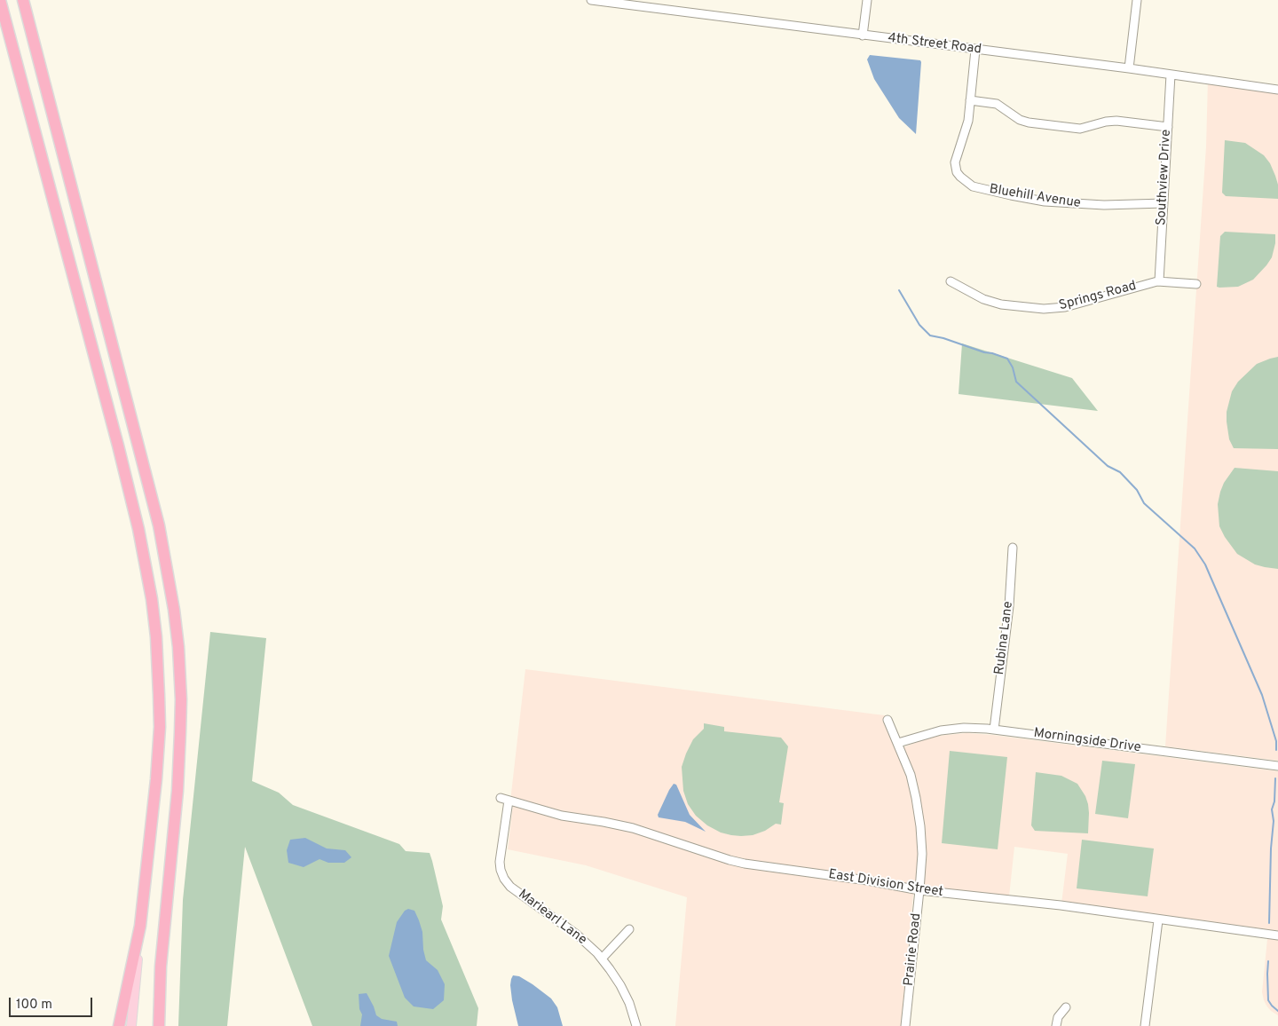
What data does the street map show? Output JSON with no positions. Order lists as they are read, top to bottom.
{
  "streets": {
    "street": [
      "4th Street Road",
      "Southview Drive",
      "Bluehill Avenue",
      "Springs Road",
      "Rubina Lane",
      "Morningside Drive",
      "East Division Street",
      "Mariearl Lane",
      "Prairie Road"
    ]
  },
  "crossings": [
    ["4th Street Road", "Southview Drive"],
    ["4th Street Road", "Bluehill Avenue"],
    ["Southview Drive", "Bluehill Avenue"],
    ["Southview Drive", "Springs Road"],
    ["Rubina Lane", "Morningside Drive"],
    ["Morningside Drive", "Prairie Road"],
    ["East Division Street", "Mariearl Lane"],
    ["East Division Street", "Prairie Road"]
  ],
  "scale_bar": "100 m"
}
